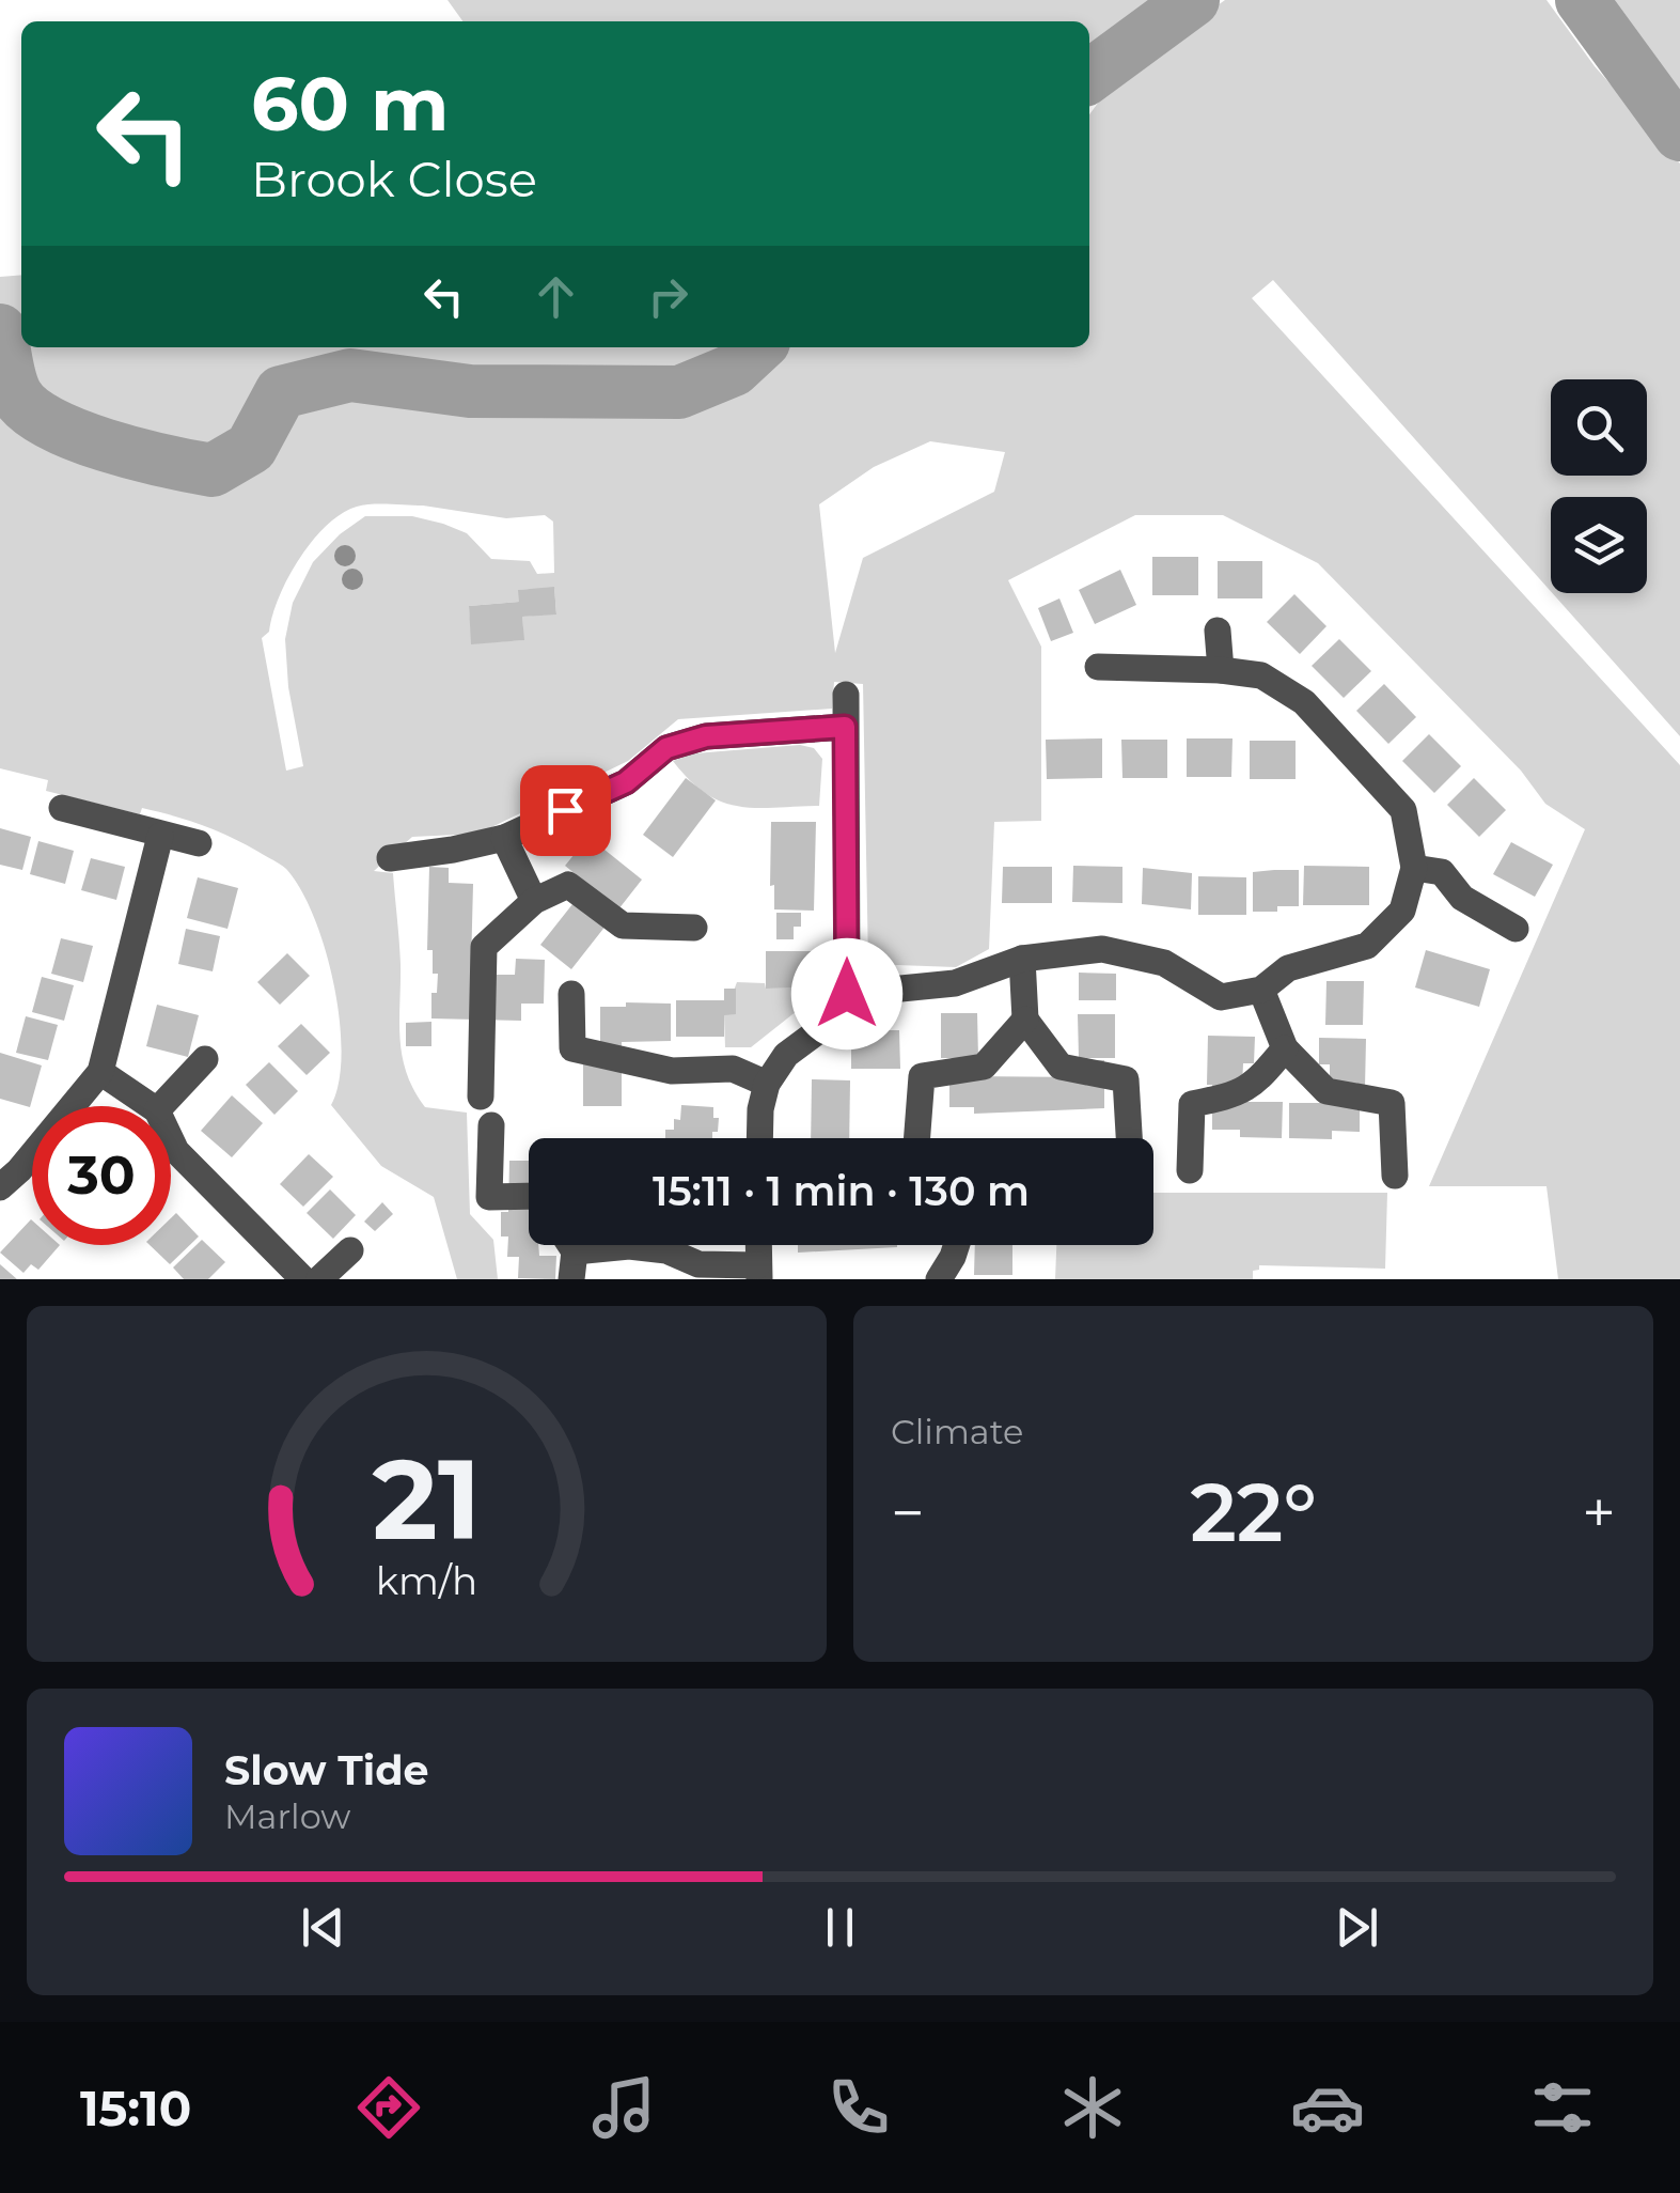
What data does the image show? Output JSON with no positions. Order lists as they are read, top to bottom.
{
  "page": {
    "turn": ["60 m", "Brook Close"],
    "limit": "30",
    "trip": "15:11 · 1 min · 130 m",
    "tile": "Climate",
    "heat": ["−", "22°", "+"],
    "song": ["Slow Tide", "Marlow"],
    "tabs": "15:10",
    "gauge": ["21", "km/h"]
  }
}
